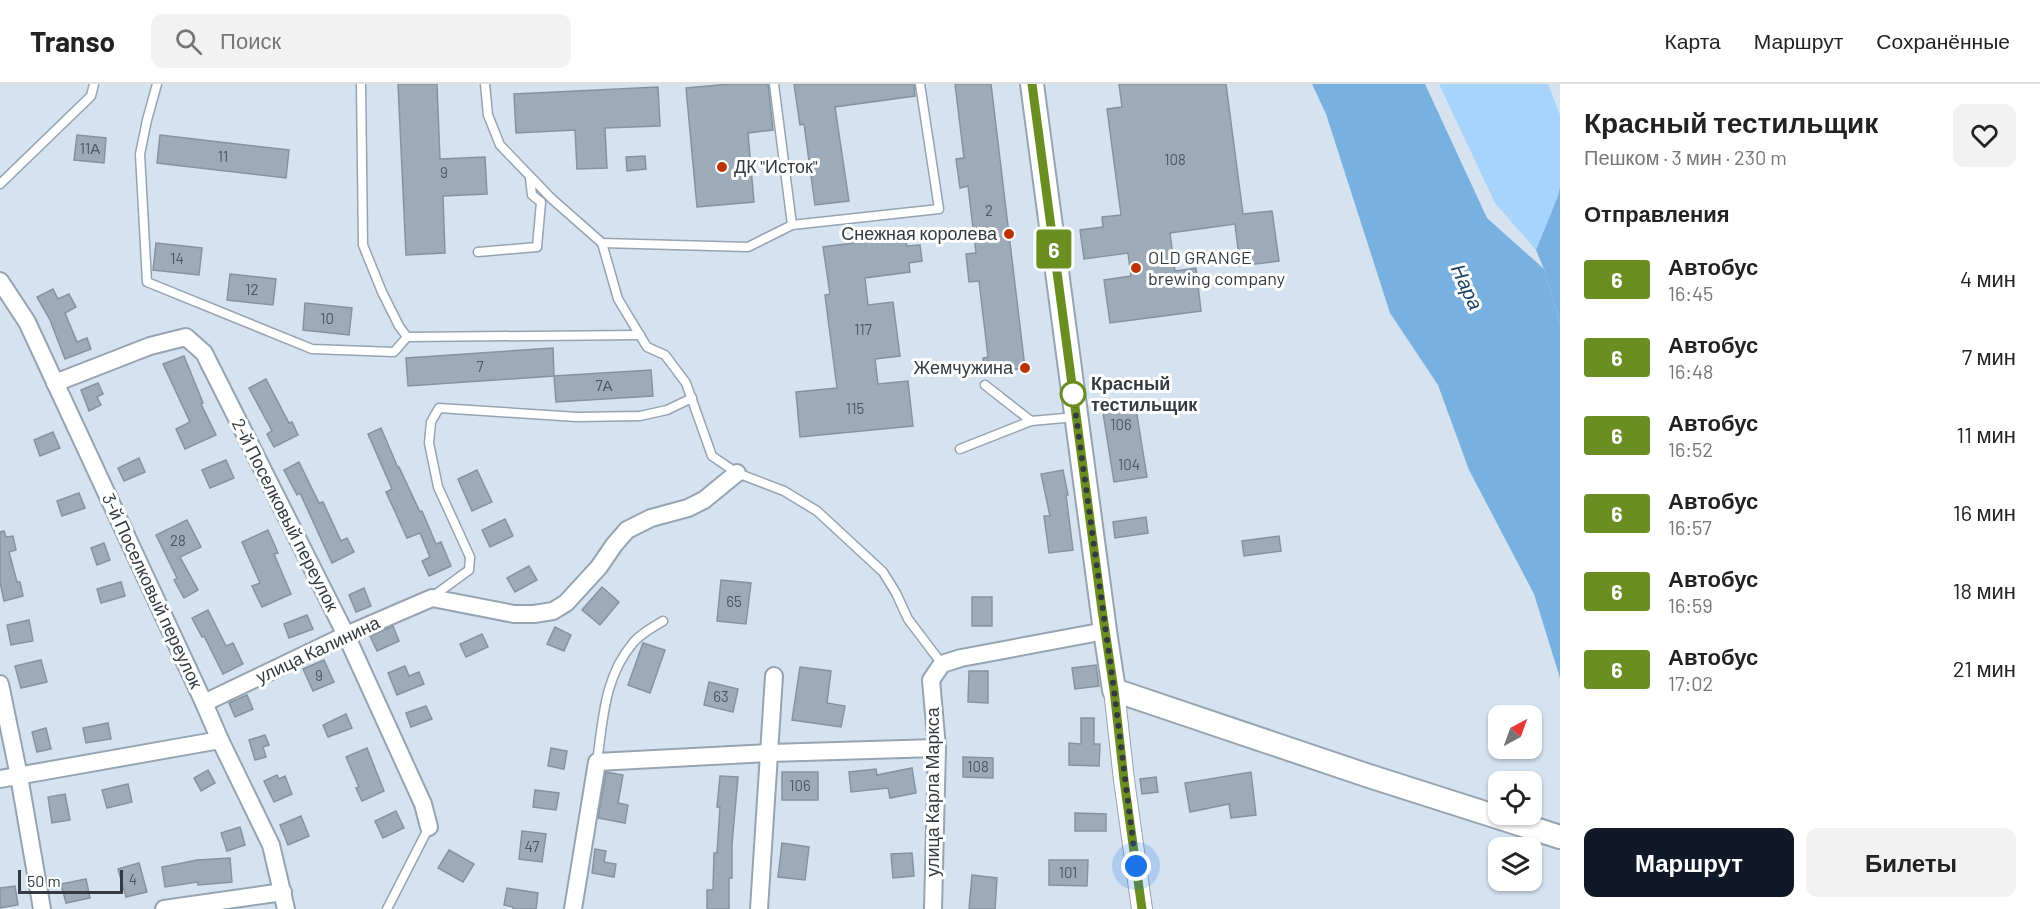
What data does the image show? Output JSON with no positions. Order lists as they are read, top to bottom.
{
  "streets": {
    "street": [
      "2-й Поселковый переулок",
      "3-й Поселковый переулок",
      "улица Калинина",
      "улица Карла Маркса"
    ]
  },
  "crossings": [
    ["2-й Поселковый переулок", "3-й Поселковый переулок"],
    ["2-й Поселковый переулок", "улица Калинина"],
    ["3-й Поселковый переулок", "улица Калинина"]
  ],
  "water": ["Нара"],
  "places": [
    "ДК \"Исток\"",
    "Снежная королева",
    "OLD GRANGE brewing company",
    "Жемчужина",
    "Красный тестильщик"
  ],
  "lines": ["bus line 6"],
  "house_numbers": [
    "11А",
    "11",
    "108",
    "9",
    "2",
    "14",
    "12",
    "10",
    "117",
    "7",
    "7А",
    "115",
    "106",
    "104",
    "28",
    "65",
    "9",
    "63",
    "108",
    "106",
    "47",
    "101",
    "4"
  ],
  "scale_bar": "50 m",
  "north": "top right",
  "page": {
    "header": "Transo",
    "search": "Поиск",
    "nav": ["Карта", "Маршрут", "Сохранённые"],
    "on_map": "6",
    "heading": [
      ["Красный тестильщик", "Пешком · 3 мин · 230 m"],
      "Отправления"
    ],
    "list": [
      {
        "mark": "6",
        "name": "Автобус",
        "note": "16:45",
        "value": "4 мин"
      },
      {
        "mark": "6",
        "name": "Автобус",
        "note": "16:48",
        "value": "7 мин"
      },
      {
        "mark": "6",
        "name": "Автобус",
        "note": "16:52",
        "value": "11 мин"
      },
      {
        "mark": "6",
        "name": "Автобус",
        "note": "16:57",
        "value": "16 мин"
      },
      {
        "mark": "6",
        "name": "Автобус",
        "note": "16:59",
        "value": "18 мин"
      },
      {
        "mark": "6",
        "name": "Автобус",
        "note": "17:02",
        "value": "21 мин"
      }
    ],
    "buttons": ["Маршрут", "Билеты"],
    "scale": "50 m"
  }
}
